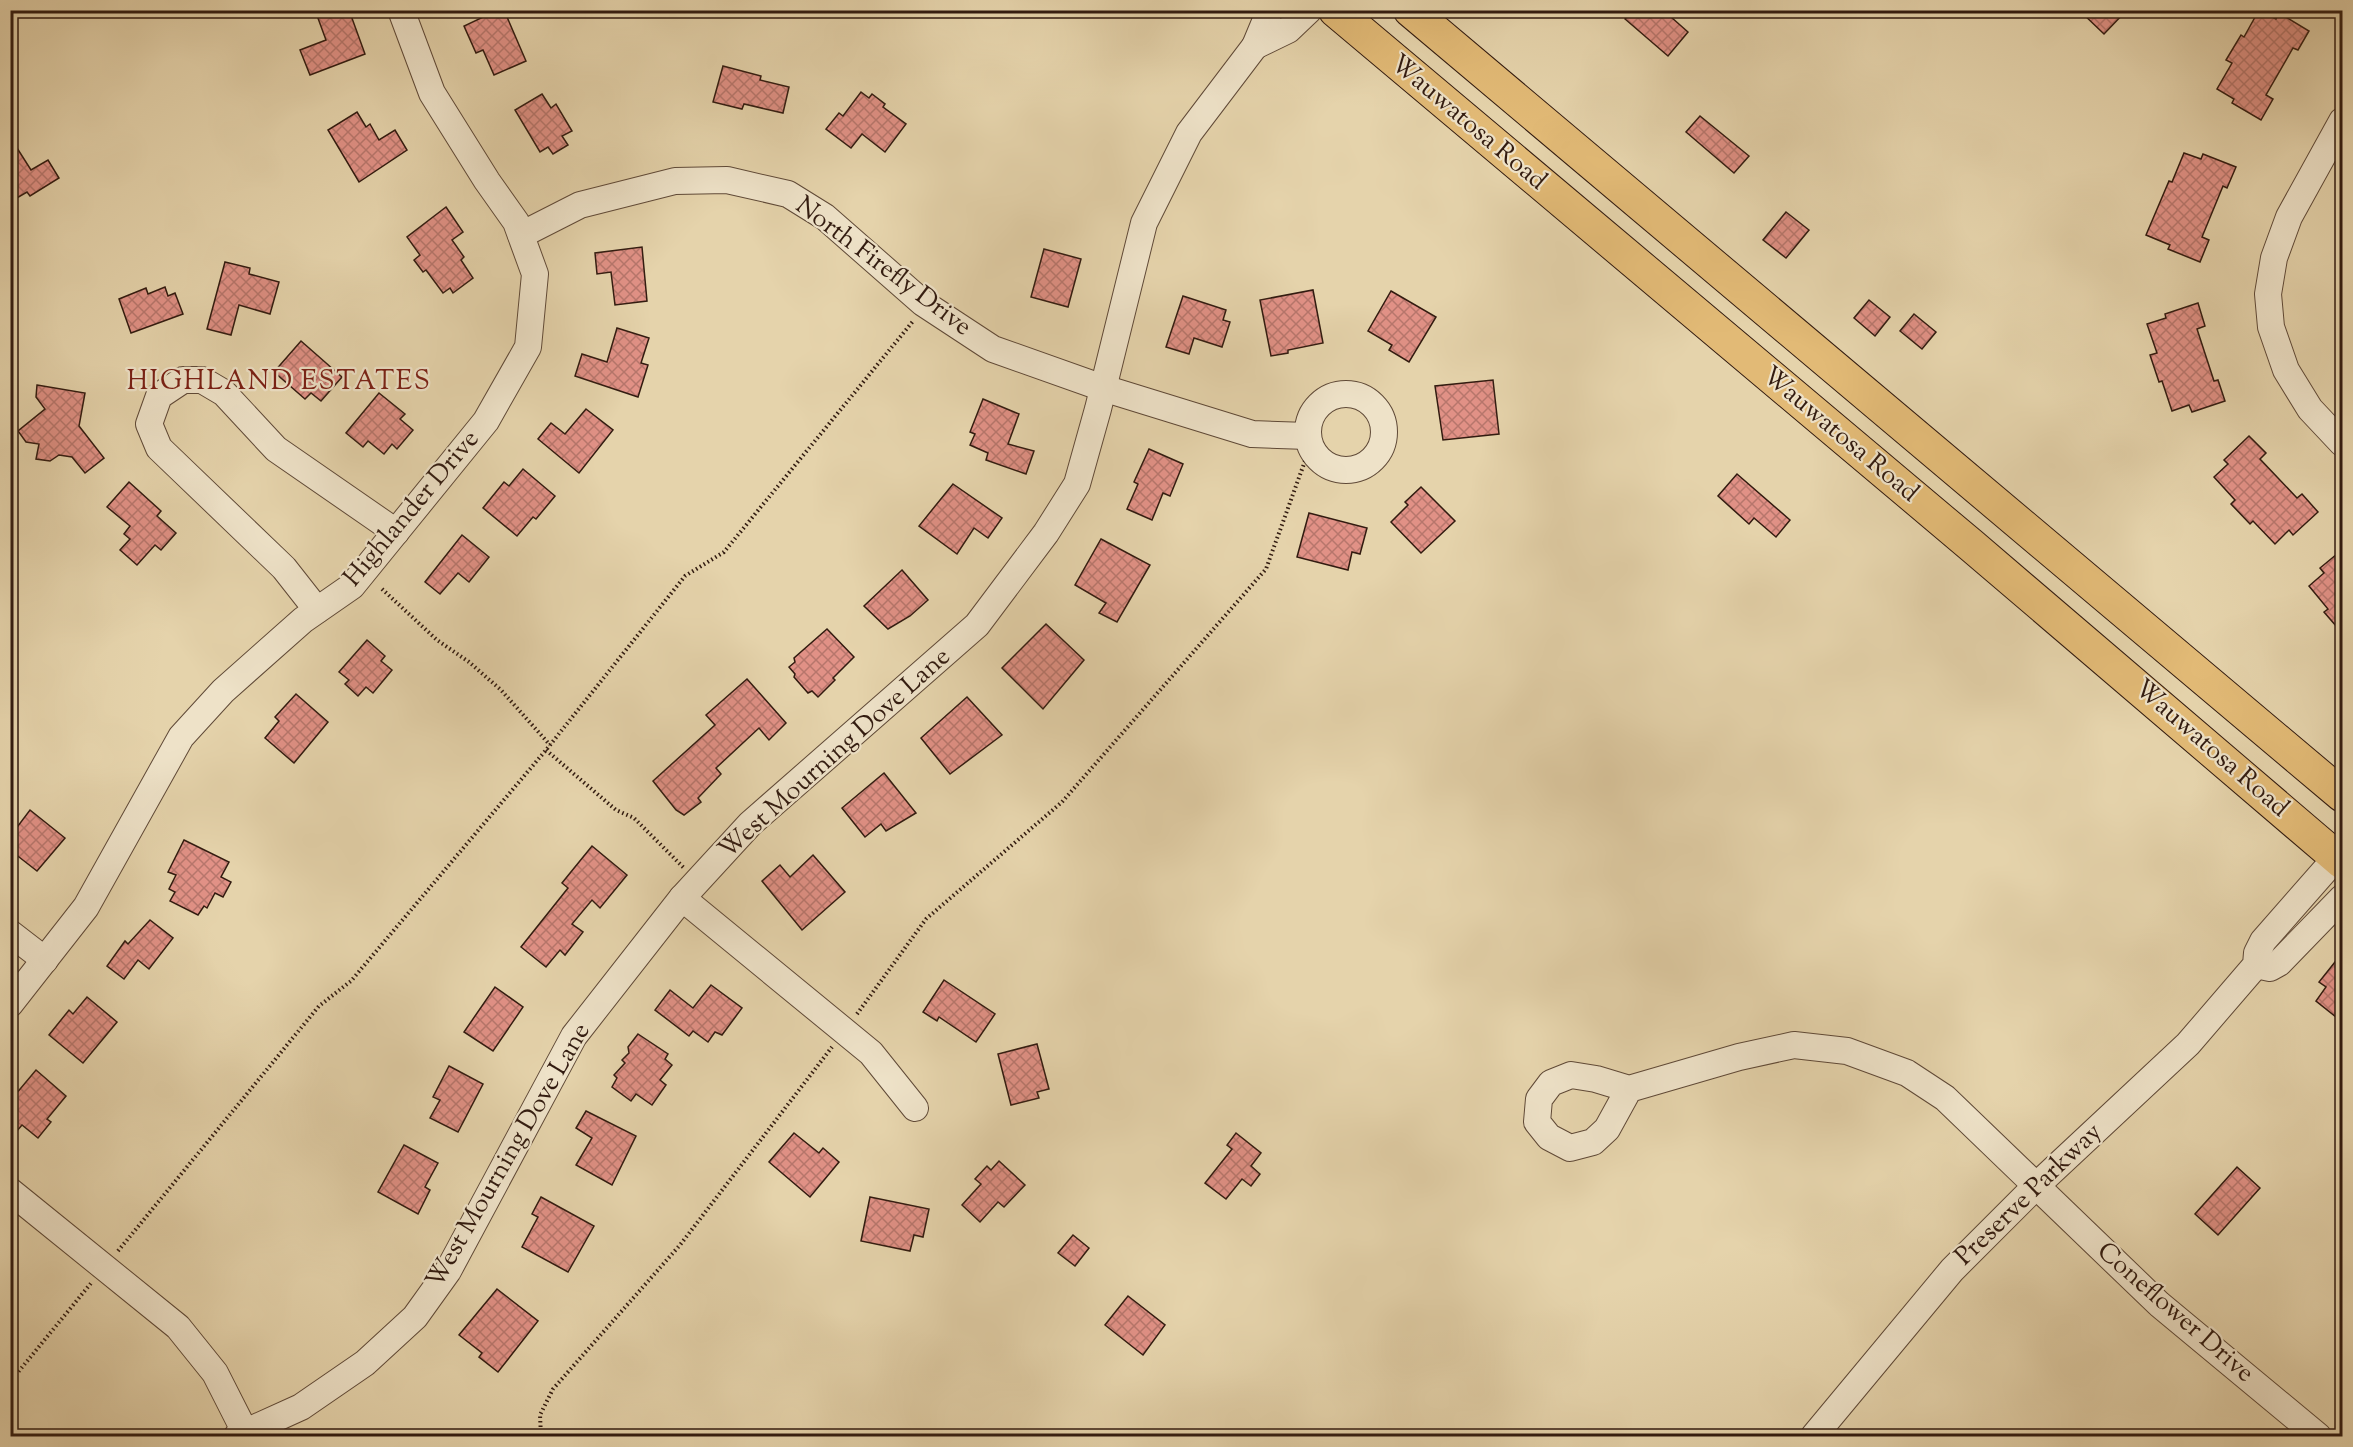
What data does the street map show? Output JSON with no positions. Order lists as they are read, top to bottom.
{
  "streets": {
    "main road": ["Wauwatosa Road"],
    "street": [
      "North Firefly Drive",
      "Highlander Drive",
      "West Mourning Dove Lane",
      "Preserve Parkway",
      "Coneflower Drive"
    ]
  },
  "crossings": [
    ["Wauwatosa Road", "Preserve Parkway"],
    ["North Firefly Drive", "Highlander Drive"],
    ["North Firefly Drive", "West Mourning Dove Lane"],
    ["Preserve Parkway", "Coneflower Drive"]
  ],
  "districts": ["HIGHLAND ESTATES"]
}
